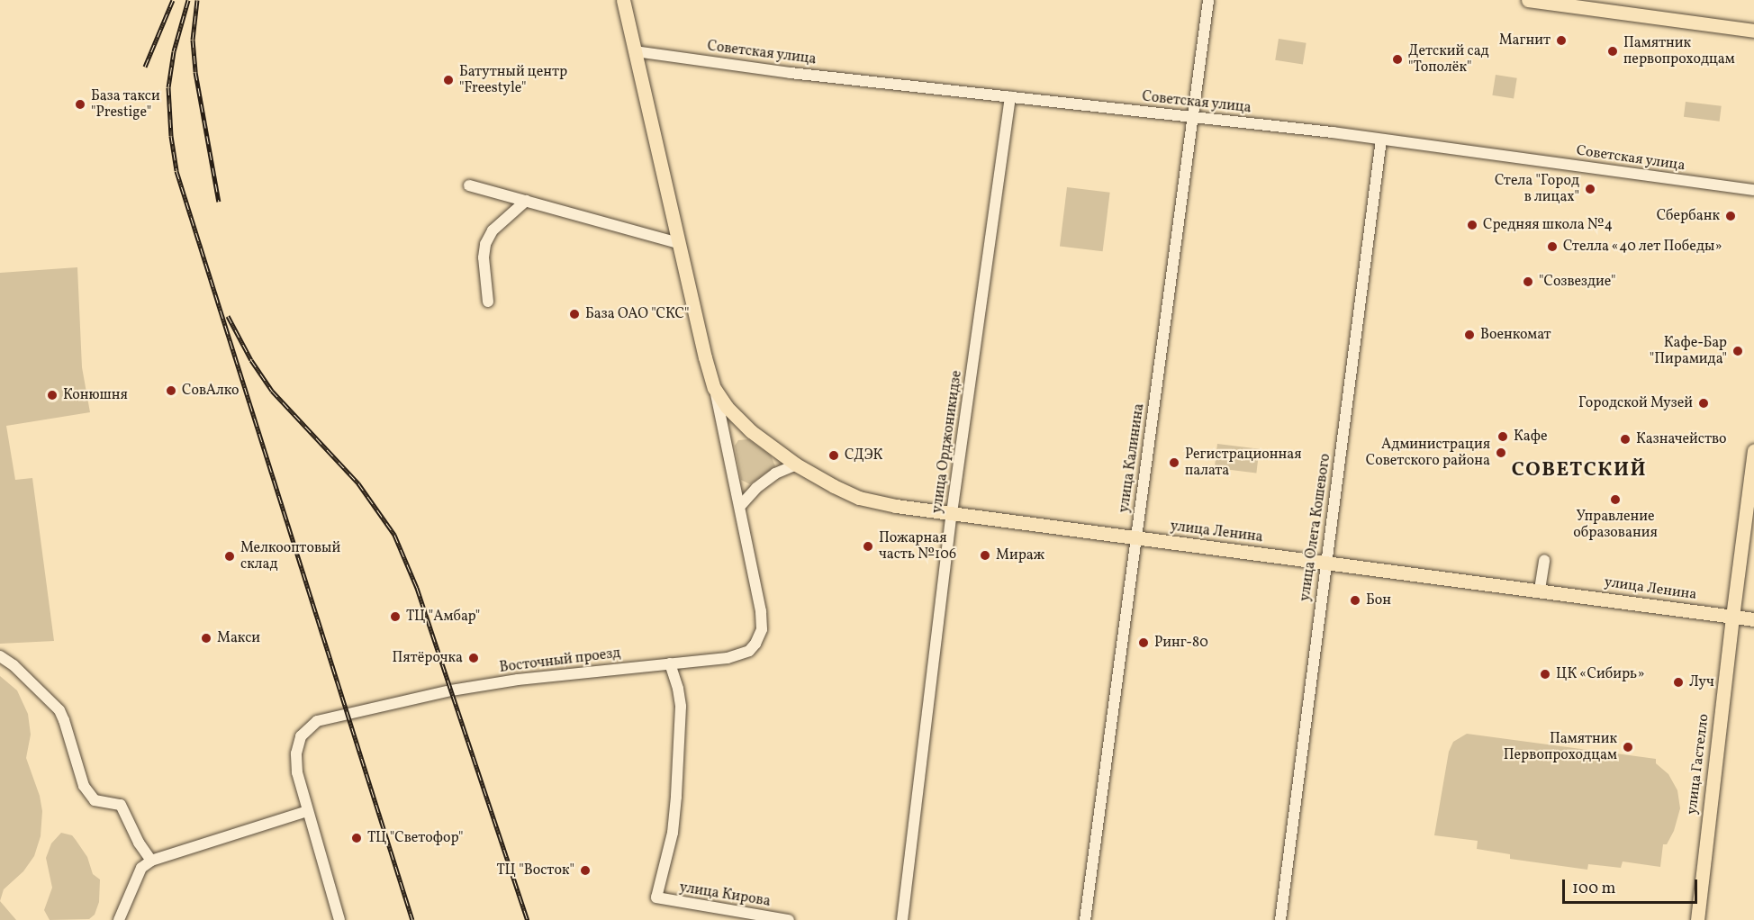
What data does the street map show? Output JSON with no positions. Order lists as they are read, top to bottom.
{
  "streets": {
    "main road": ["улица Ленина", "улица Гастелло"],
    "street": [
      "Советская улица",
      "улица Орджоникидзе",
      "улица Калинина",
      "улица Олега Кошевого",
      "Восточный проезд",
      "улица Кирова"
    ]
  },
  "crossings": [
    ["Советская улица", "улица Орджоникидзе"],
    ["Советская улица", "улица Калинина"],
    ["Советская улица", "улица Олега Кошевого"],
    ["улица Орджоникидзе", "улица Ленина"],
    ["улица Калинина", "улица Ленина"],
    ["улица Олега Кошевого", "улица Ленина"],
    ["улица Ленина", "Восточный проезд"],
    ["улица Ленина", "улица Гастелло"],
    ["Восточный проезд", "улица Кирова"]
  ],
  "districts": ["СОВЕТСКИЙ"],
  "places": [
    "Магнит",
    "Памятник первопроходцам",
    "Детский сад \"Тополёк\"",
    "Батутный центр \"Freestyle\"",
    "База такси \"Prestige\"",
    "Стела \"Город в лицах\"",
    "Сбербанк",
    "Средняя школа №4",
    "Стелла «40 лет Победы»",
    "\"Созвездие\"",
    "База ОАО \"СКС\"",
    "Военкомат",
    "Кафе-Бар \"Пирамида\"",
    "СовАлко",
    "Конюшня",
    "Городской Музей",
    "Кафе",
    "Казначейство",
    "Администрация Советского района",
    "СДЭК",
    "Регистрационная палата",
    "Управление образования",
    "Пожарная часть №106",
    "Мираж",
    "Мелкооптовый склад",
    "Бон",
    "ТЦ \"Амбар\"",
    "Макси",
    "Ринг-80",
    "Пятёрочка",
    "ЦК «Сибирь»",
    "Луч",
    "Памятник Первопроходцам",
    "ТЦ \"Светофор\"",
    "ТЦ \"Восток\""
  ],
  "scale_bar": "100 m"
}
